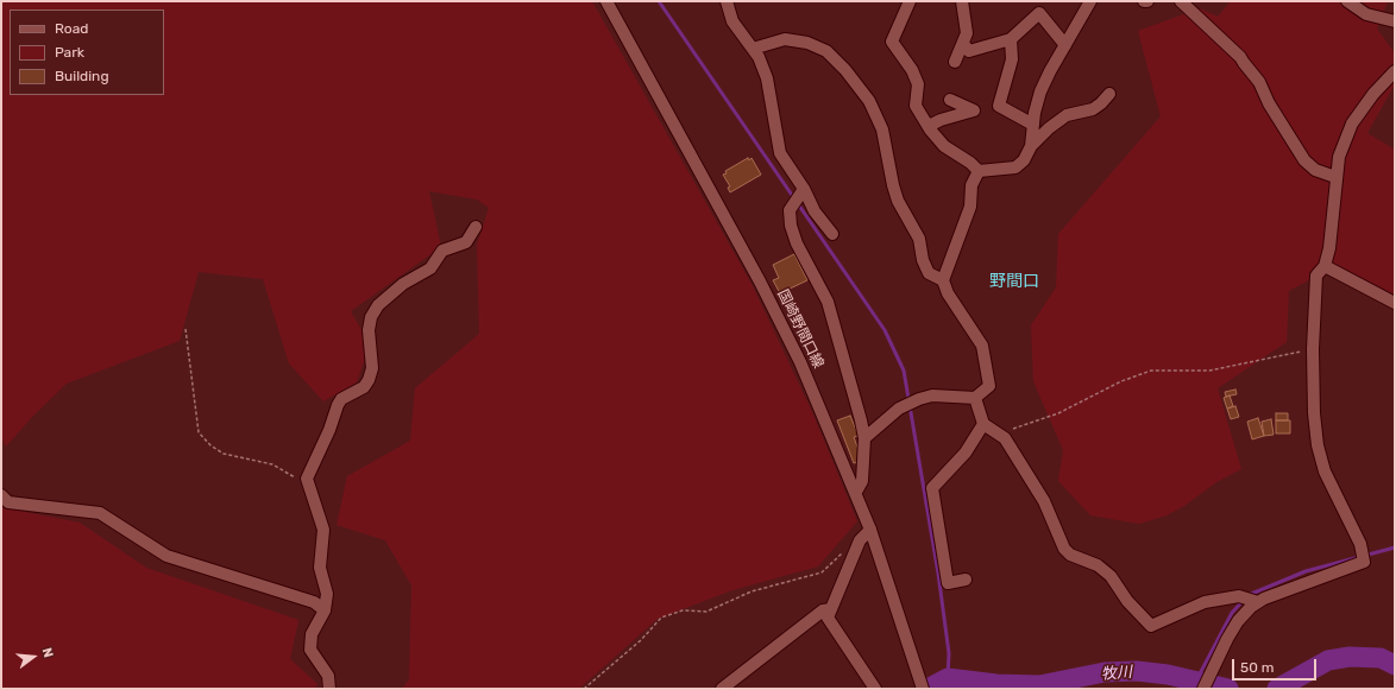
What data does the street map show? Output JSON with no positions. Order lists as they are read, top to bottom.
{
  "streets": {
    "street": ["国崎野間口線"]
  },
  "districts": ["野間口"],
  "water": ["牧川"],
  "legend": ["Road", "Park", "Building"],
  "scale_bar": "50 m",
  "north": "right"
}
